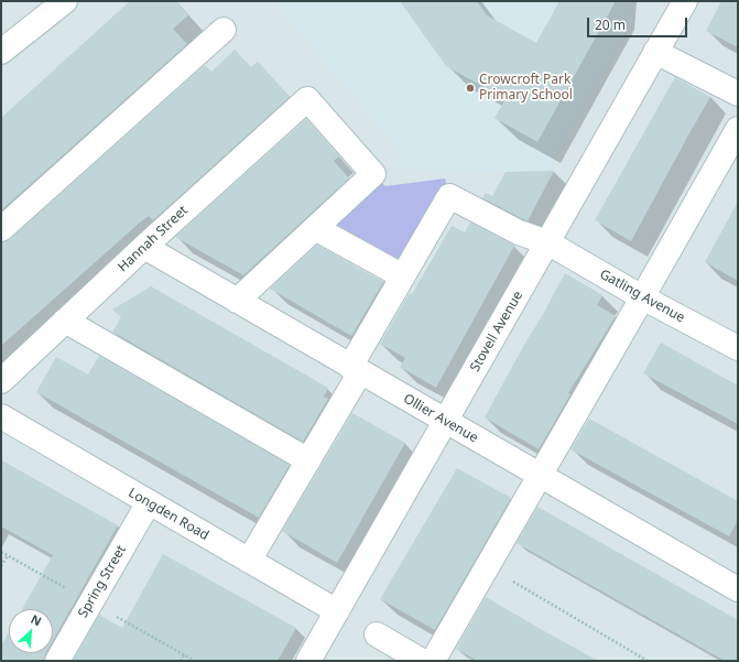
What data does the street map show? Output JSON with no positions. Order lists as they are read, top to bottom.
{
  "streets": {
    "street": [
      "Hannah Street",
      "Gatling Avenue",
      "Stovell Avenue",
      "Ollier Avenue",
      "Longden Road",
      "Spring Street"
    ]
  },
  "crossings": [
    ["Hannah Street", "Ollier Avenue"],
    ["Gatling Avenue", "Stovell Avenue"],
    ["Stovell Avenue", "Ollier Avenue"],
    ["Stovell Avenue", "Longden Road"],
    ["Longden Road", "Spring Street"]
  ],
  "places": ["Crowcroft Park Primary School"],
  "scale_bar": "20 m",
  "north": "top right"
}
